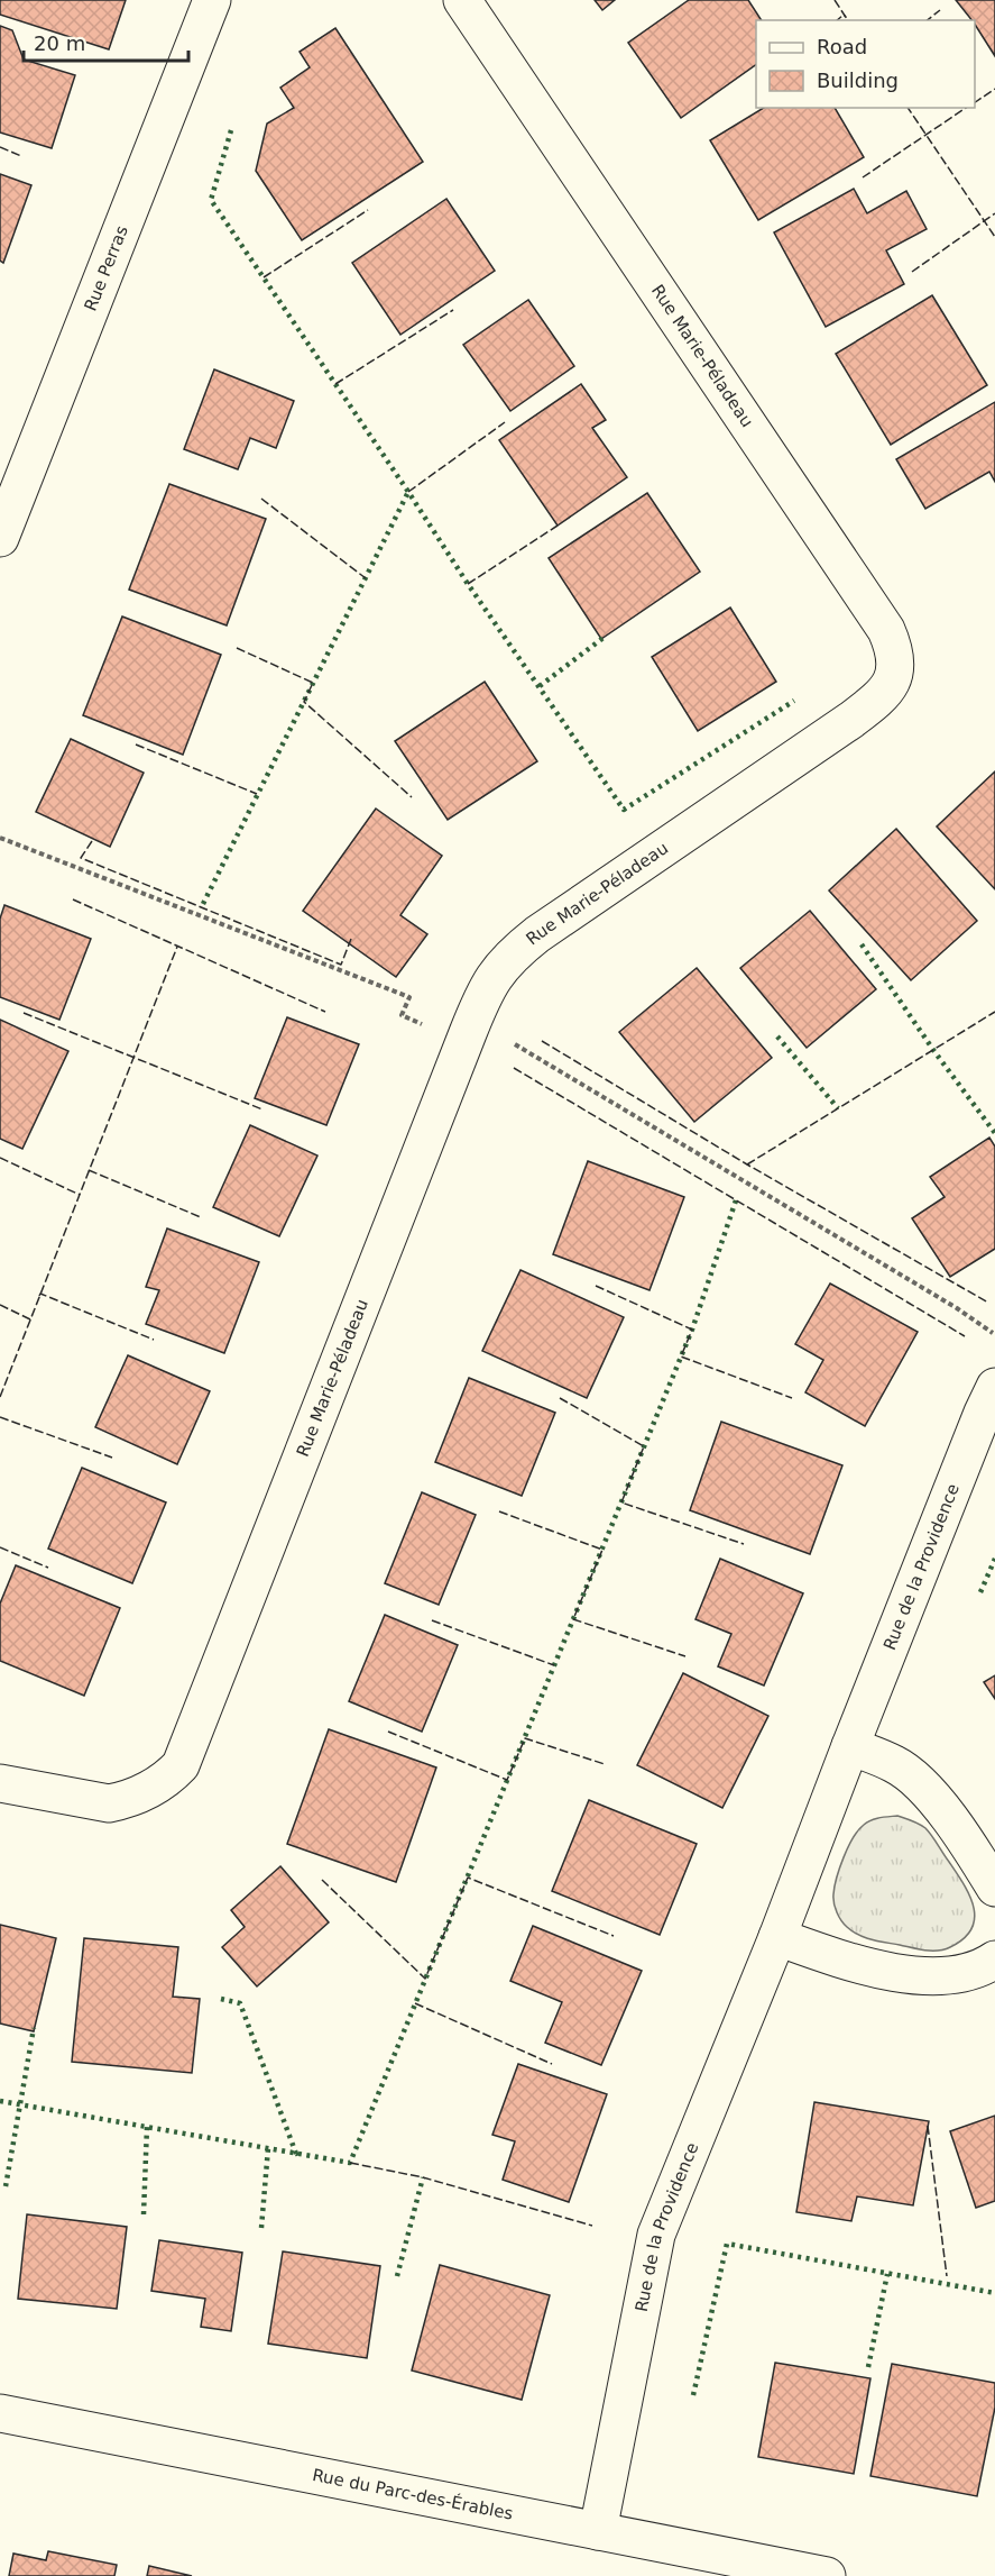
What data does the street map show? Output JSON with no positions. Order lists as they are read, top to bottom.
{
  "streets": {
    "street": [
      "Rue Perras",
      "Rue Marie-Péladeau",
      "Rue de la Providence",
      "Rue du Parc-des-Érables"
    ]
  },
  "crossings": [
    ["Rue de la Providence", "Rue du Parc-des-Érables"]
  ],
  "legend": ["Road", "Building"],
  "scale_bar": "20 m"
}
